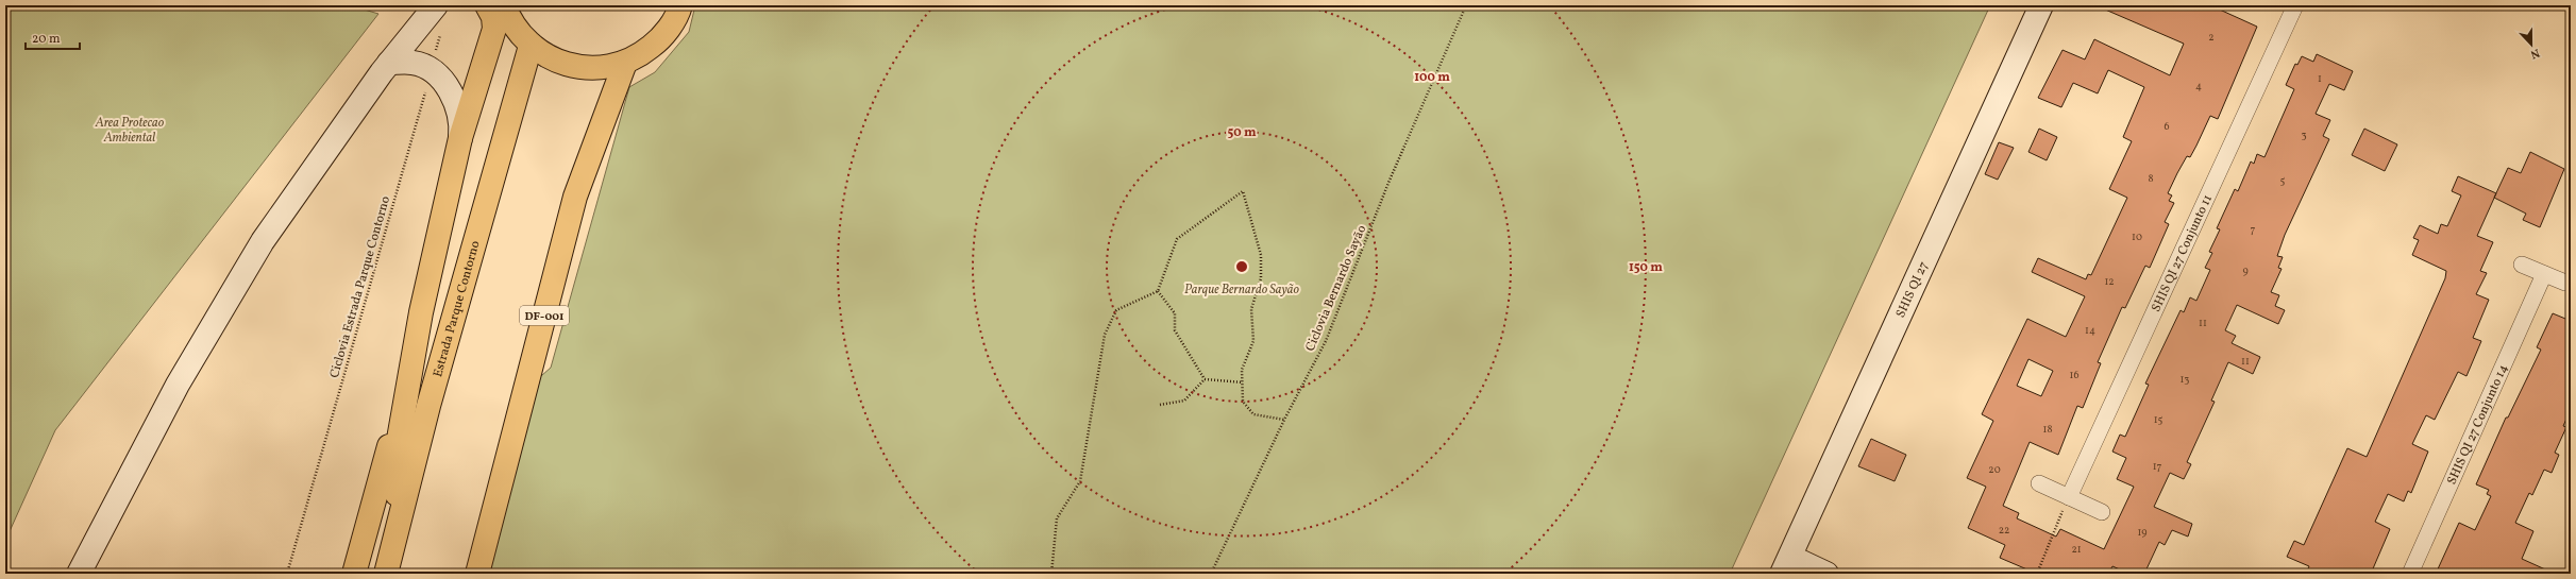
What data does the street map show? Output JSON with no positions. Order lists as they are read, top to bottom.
{
  "streets": {
    "main road": ["Estrada Parque Contorno", "DF-001"],
    "street": ["SHIS QI 27 Conjunto 11", "SHIS QI 27", "SHIS QI 27 Conjunto 14"],
    "path": ["Ciclovia Estrada Parque Contorno", "Ciclovia Bernardo Sayão"]
  },
  "parks": ["Area Protecao Ambiental", "Parque Bernardo Sayão"],
  "house_numbers": [
    "2",
    "1",
    "4",
    "6",
    "3",
    "8",
    "5",
    "7",
    "10",
    "9",
    "12",
    "11",
    "14",
    "11",
    "16",
    "13",
    "15",
    "18",
    "17",
    "20",
    "22",
    "19",
    "21"
  ],
  "scale_bar": "20 m",
  "north": "bottom",
  "rings": ["100 m", "50 m", "150 m"]
}
